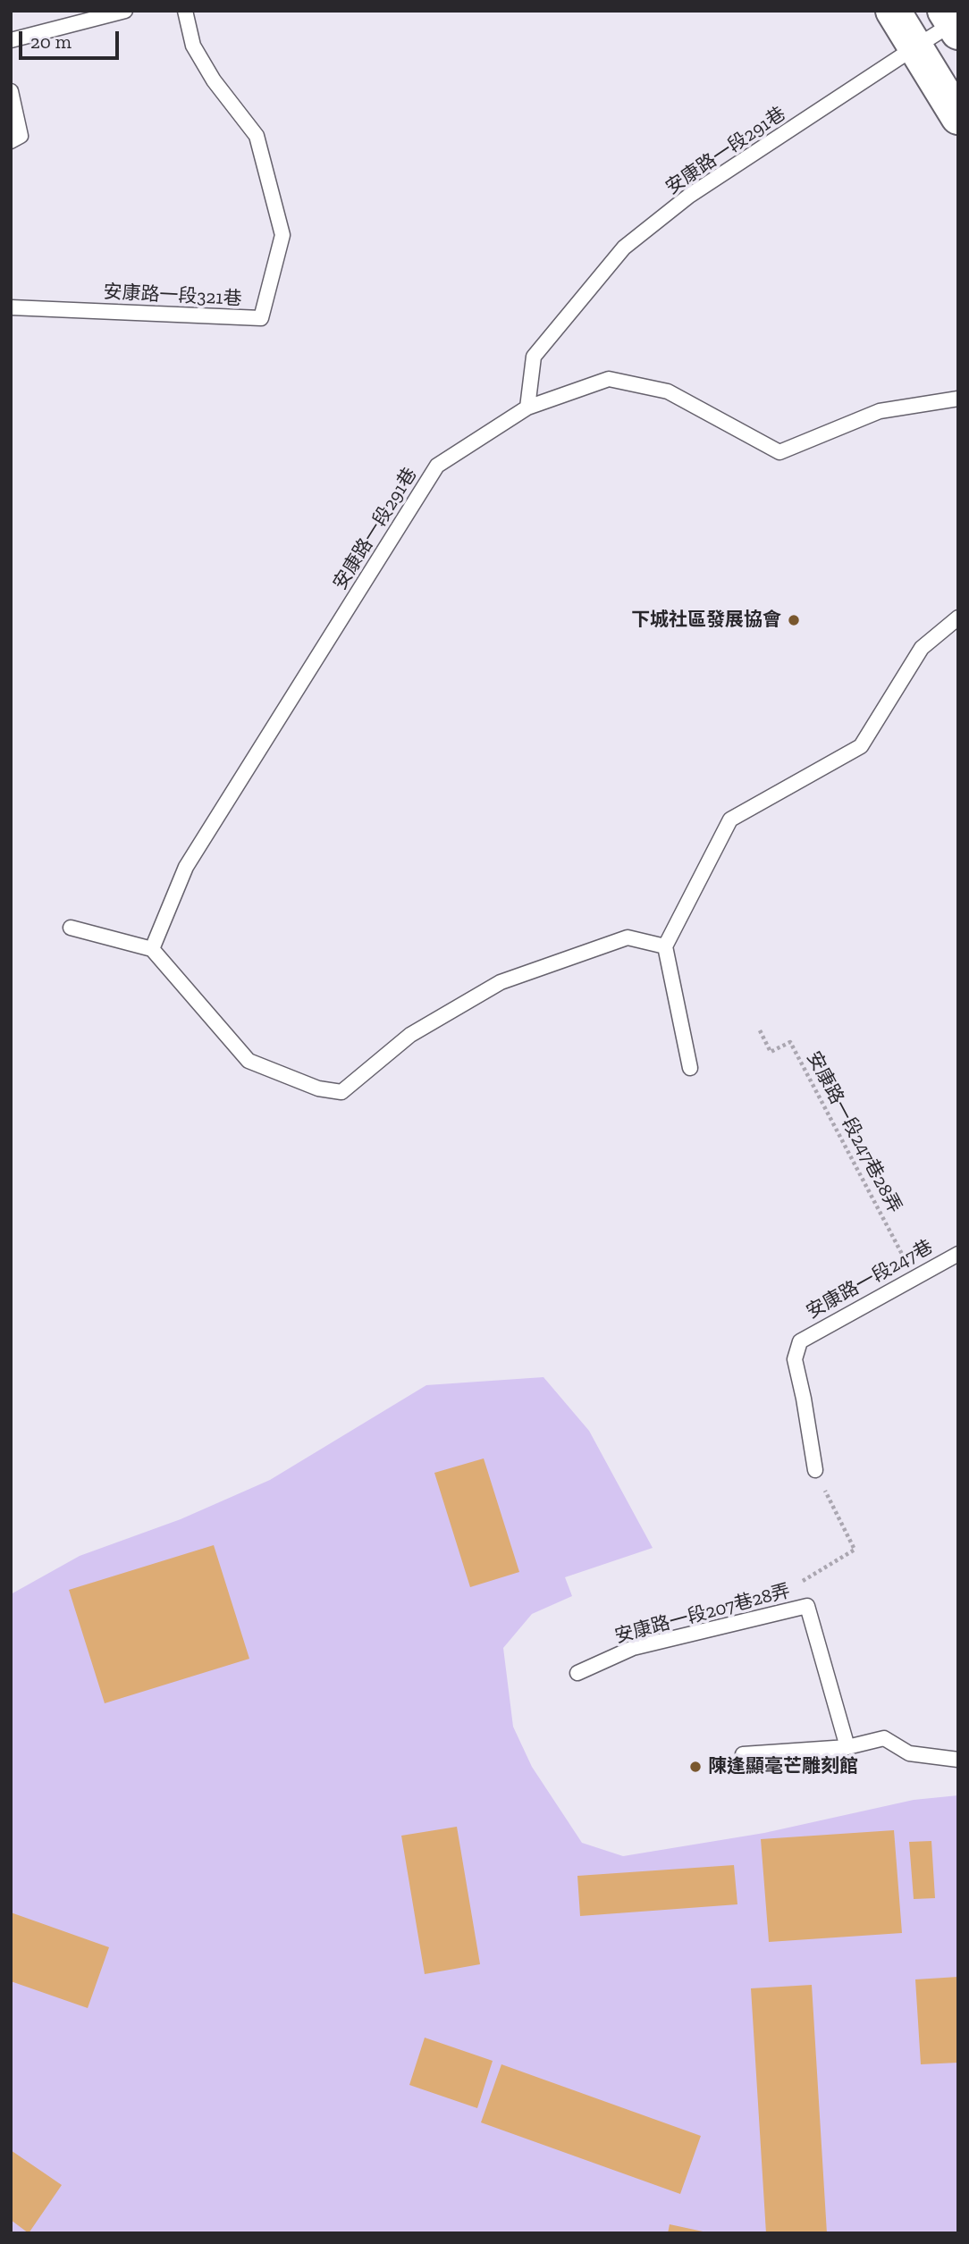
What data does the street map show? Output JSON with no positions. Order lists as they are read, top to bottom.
{
  "streets": {
    "lane": [
      "安康路一段291巷",
      "安康路一段321巷",
      "安康路一段247巷",
      "安康路一段207巷28弄"
    ],
    "path": ["安康路一段247巷28弄"]
  },
  "crossings": [
    ["安康路一段247巷28弄", "安康路一段247巷"]
  ],
  "places": ["下城社區發展協會", "陳逢顯毫芒雕刻館"],
  "scale_bar": "20 m"
}
